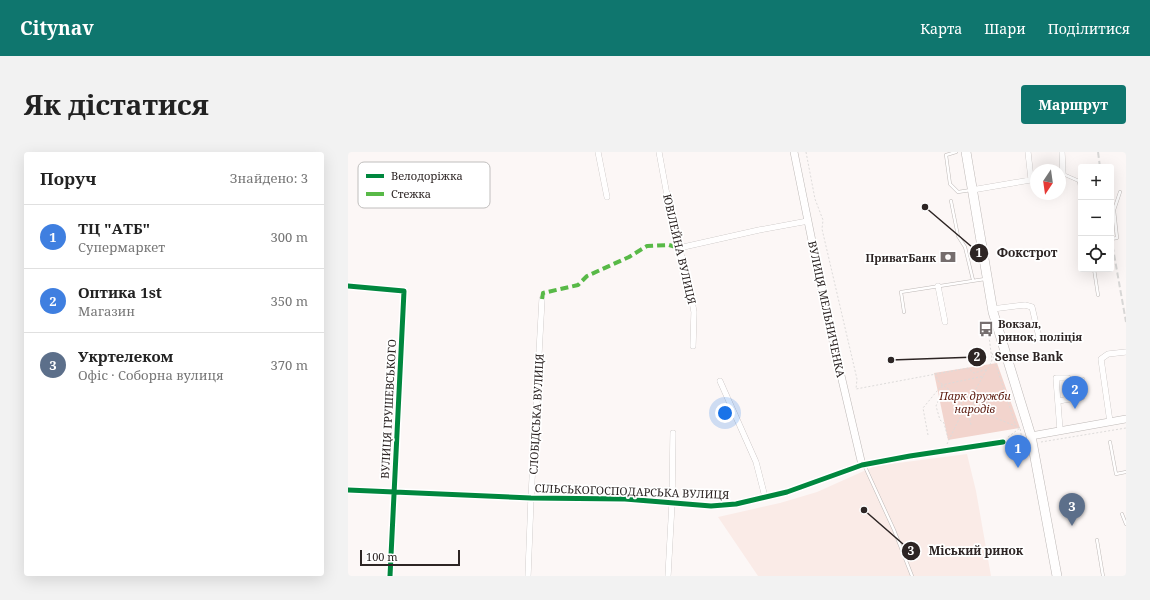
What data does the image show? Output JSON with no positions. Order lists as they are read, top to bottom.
{
  "streets": {
    "street": [
      "ЮВІЛЕЙНА ВУЛИЦЯ",
      "ВУЛИЦЯ МЕЛЬНИЧЕНКА",
      "ВУЛИЦЯ ГРУШЕВСЬКОГО",
      "СЛОБІДСЬКА ВУЛИЦЯ",
      "СІЛЬСЬКОГОСПОДАРСЬКА ВУЛИЦЯ"
    ]
  },
  "crossings": [
    ["ВУЛИЦЯ МЕЛЬНИЧЕНКА", "СІЛЬСЬКОГОСПОДАРСЬКА ВУЛИЦЯ"],
    ["ВУЛИЦЯ ГРУШЕВСЬКОГО", "СІЛЬСЬКОГОСПОДАРСЬКА ВУЛИЦЯ"],
    ["СЛОБІДСЬКА ВУЛИЦЯ", "СІЛЬСЬКОГОСПОДАРСЬКА ВУЛИЦЯ"]
  ],
  "parks": ["Парк дружби народів"],
  "places": {
    "other": ["Фокстрот", "Sense Bank", "Міський ринок"],
    "bank": ["ПриватБанк"],
    "bus stop": ["Вокзал, ринок, поліція"]
  },
  "legend": ["Велодоріжка", "Стежка"],
  "scale_bar": "100 m",
  "north": "bottom",
  "page": {
    "header": "Citynav",
    "nav": ["Карта", "Шари", "Поділитися"],
    "title": "Як дістатися",
    "buttons": "Маршрут",
    "heading": ["Поруч", "Знайдено: 3"],
    "map_buttons": ["+", "−"],
    "list": [
      {
        "mark": "1",
        "name": "ТЦ \"АТБ\"",
        "note": "Супермаркет",
        "value": "300 m"
      },
      {
        "mark": "2",
        "name": "Оптика 1st",
        "note": "Магазин",
        "value": "350 m"
      },
      {
        "mark": "3",
        "name": "Укртелеком",
        "note": "Офіс · Соборна вулиця",
        "value": "370 m"
      }
    ],
    "pins": ["2", "1", "3"],
    "scale": "100 m"
  }
}
